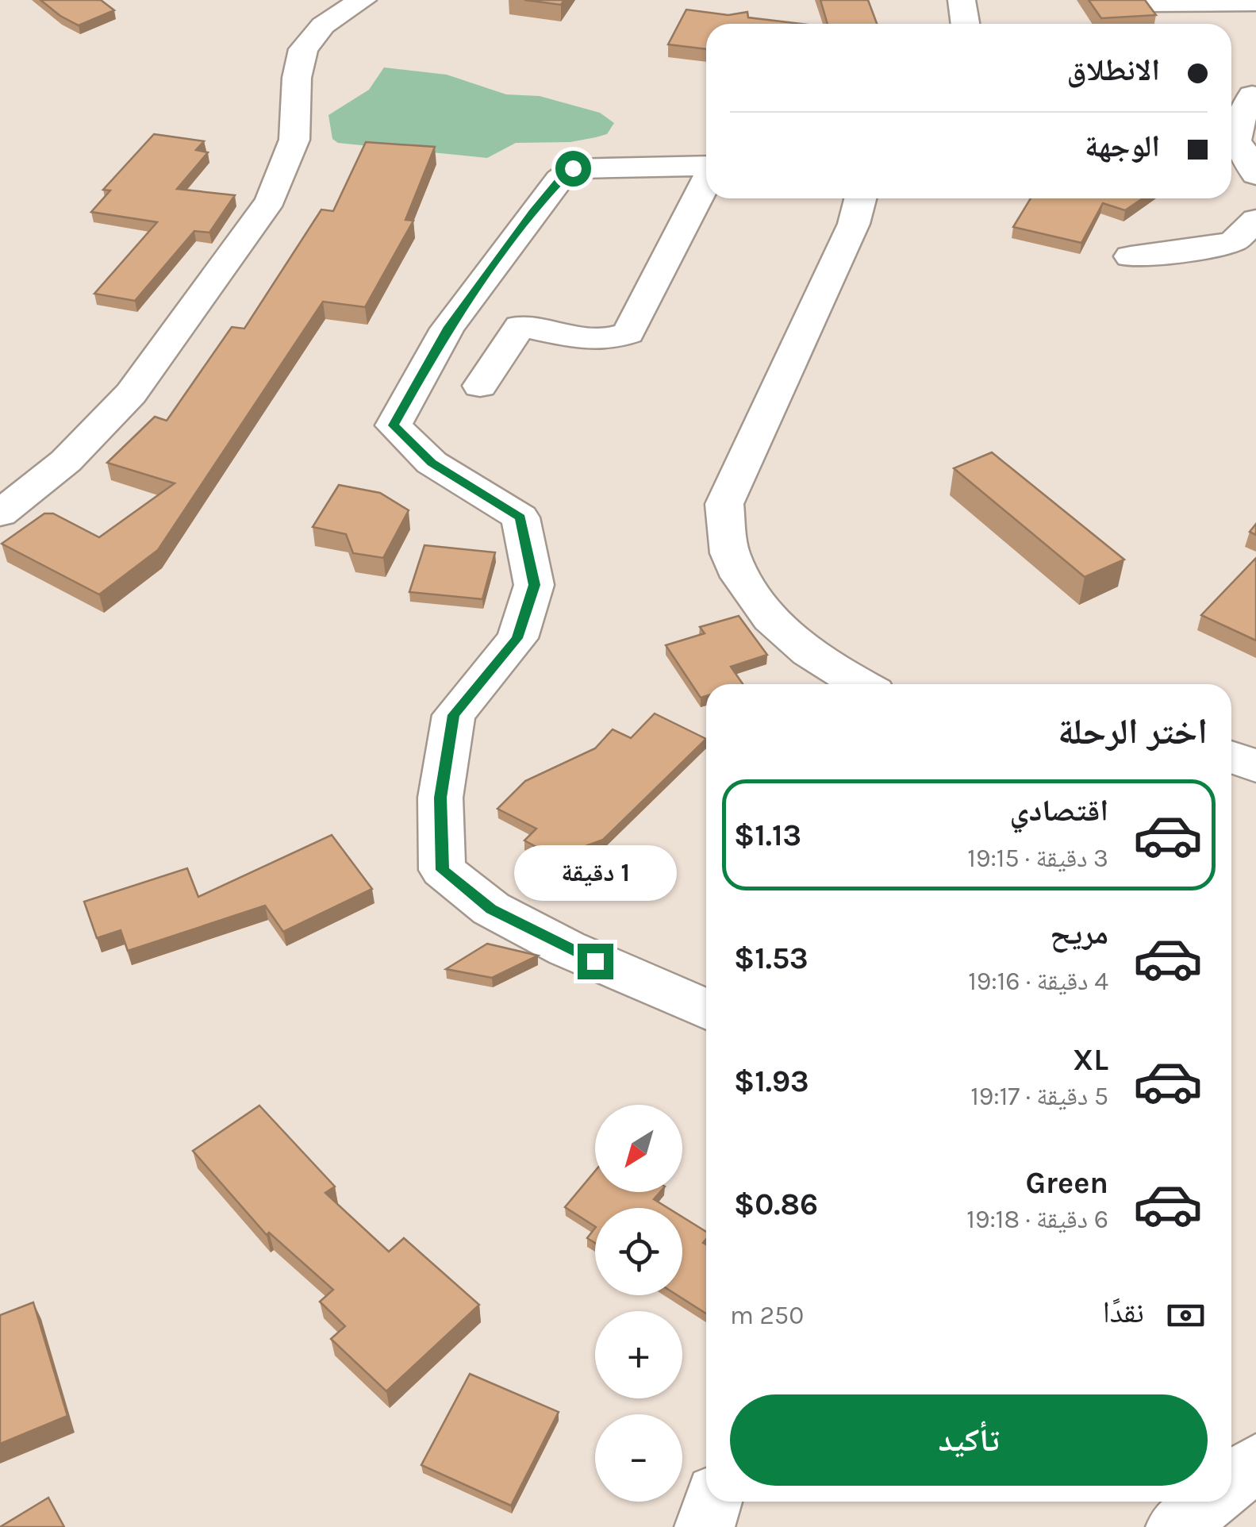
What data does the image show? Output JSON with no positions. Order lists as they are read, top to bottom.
{
  "north": "bottom left",
  "page": {
    "banner": ["الانطلاق", "الوجهة"],
    "heading": "اختر الرحلة",
    "list": [
      {
        "name": "اقتصادي",
        "note": "3 دقيقة · 19:15",
        "value": "$1.13"
      },
      {
        "name": "مريح",
        "note": "4 دقيقة · 19:16",
        "value": "$1.53"
      },
      {
        "name": "XL",
        "note": "5 دقيقة · 19:17",
        "value": "$1.93"
      },
      {
        "name": "Green",
        "note": "6 دقيقة · 19:18",
        "value": "$0.86"
      }
    ],
    "bubble": "1 دقيقة",
    "map_buttons": ["+", "−"],
    "pay": ["نقدًا", "250 m"],
    "buttons": "تأكيد"
  }
}
